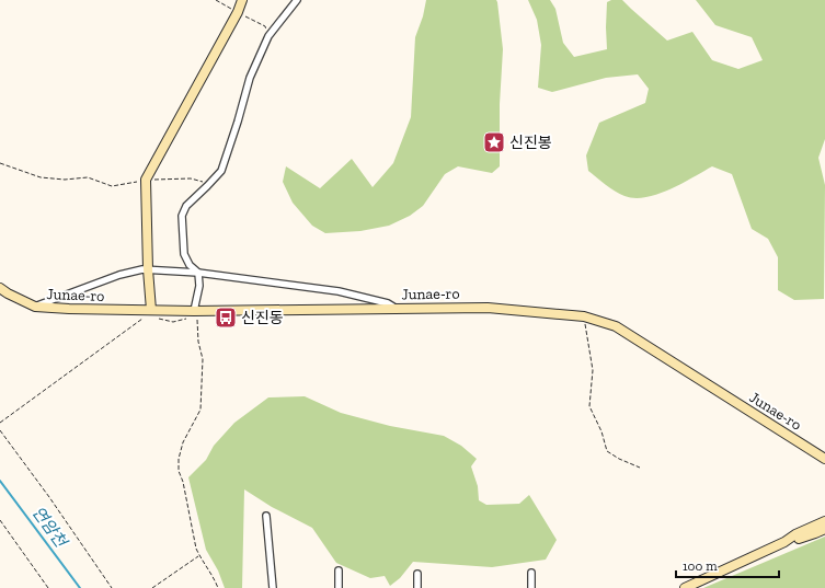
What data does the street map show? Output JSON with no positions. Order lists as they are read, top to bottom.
{
  "streets": {
    "main road": ["Junae-ro"]
  },
  "water": ["연암천"],
  "places": {
    "place": ["신진봉"],
    "bus stop": ["신진동"]
  },
  "scale_bar": "100 m"
}
